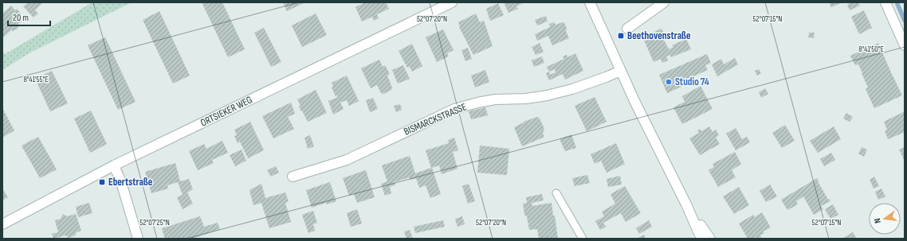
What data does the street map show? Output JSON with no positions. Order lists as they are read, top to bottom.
{
  "streets": {
    "street": ["ORTSIEKER WEG", "BISMARCKSTRASSE"]
  },
  "places": {
    "transit": ["Beethovenstraße", "Ebertstraße"],
    "other": ["Studio 74"]
  },
  "scale_bar": "20 m",
  "north": "left",
  "coordinates": [
    "52°07'20\"N",
    "52°07'15\"N",
    "8°41'50\"E",
    "8°41'55\"E",
    "52°07'25\"N"
  ]
}
